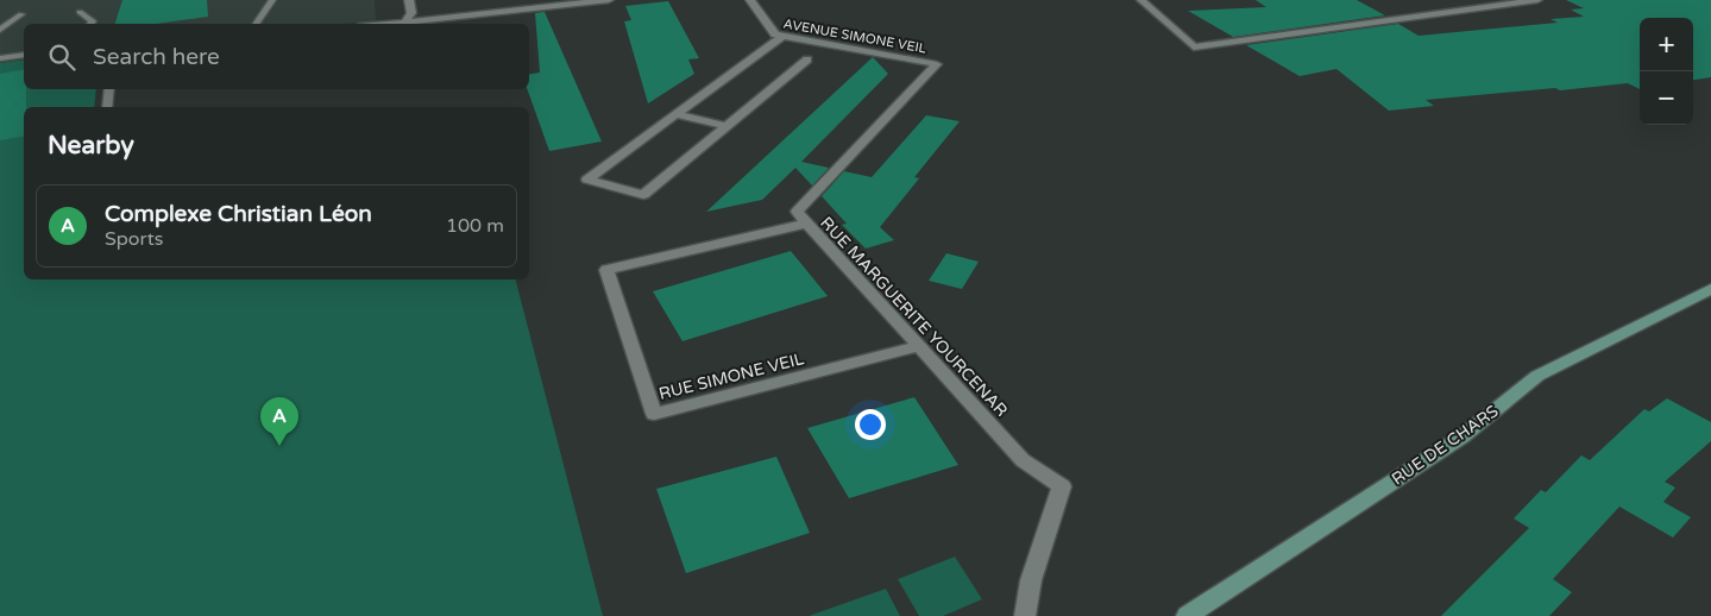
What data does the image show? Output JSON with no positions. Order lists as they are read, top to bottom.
{
  "streets": {
    "street": [
      "AVENUE SIMONE VEIL",
      "RUE MARGUERITE YOURCENAR",
      "RUE SIMONE VEIL",
      "RUE DE CHARS"
    ]
  },
  "crossings": [
    ["AVENUE SIMONE VEIL", "RUE MARGUERITE YOURCENAR"],
    ["RUE MARGUERITE YOURCENAR", "RUE SIMONE VEIL"]
  ],
  "page": {
    "map_buttons": ["+", "−"],
    "search": "Search here",
    "heading": "Nearby",
    "list": [
      {
        "mark": "A",
        "name": "Complexe Christian Léon",
        "note": "Sports",
        "value": "100 m"
      }
    ],
    "pins": "A"
  }
}
